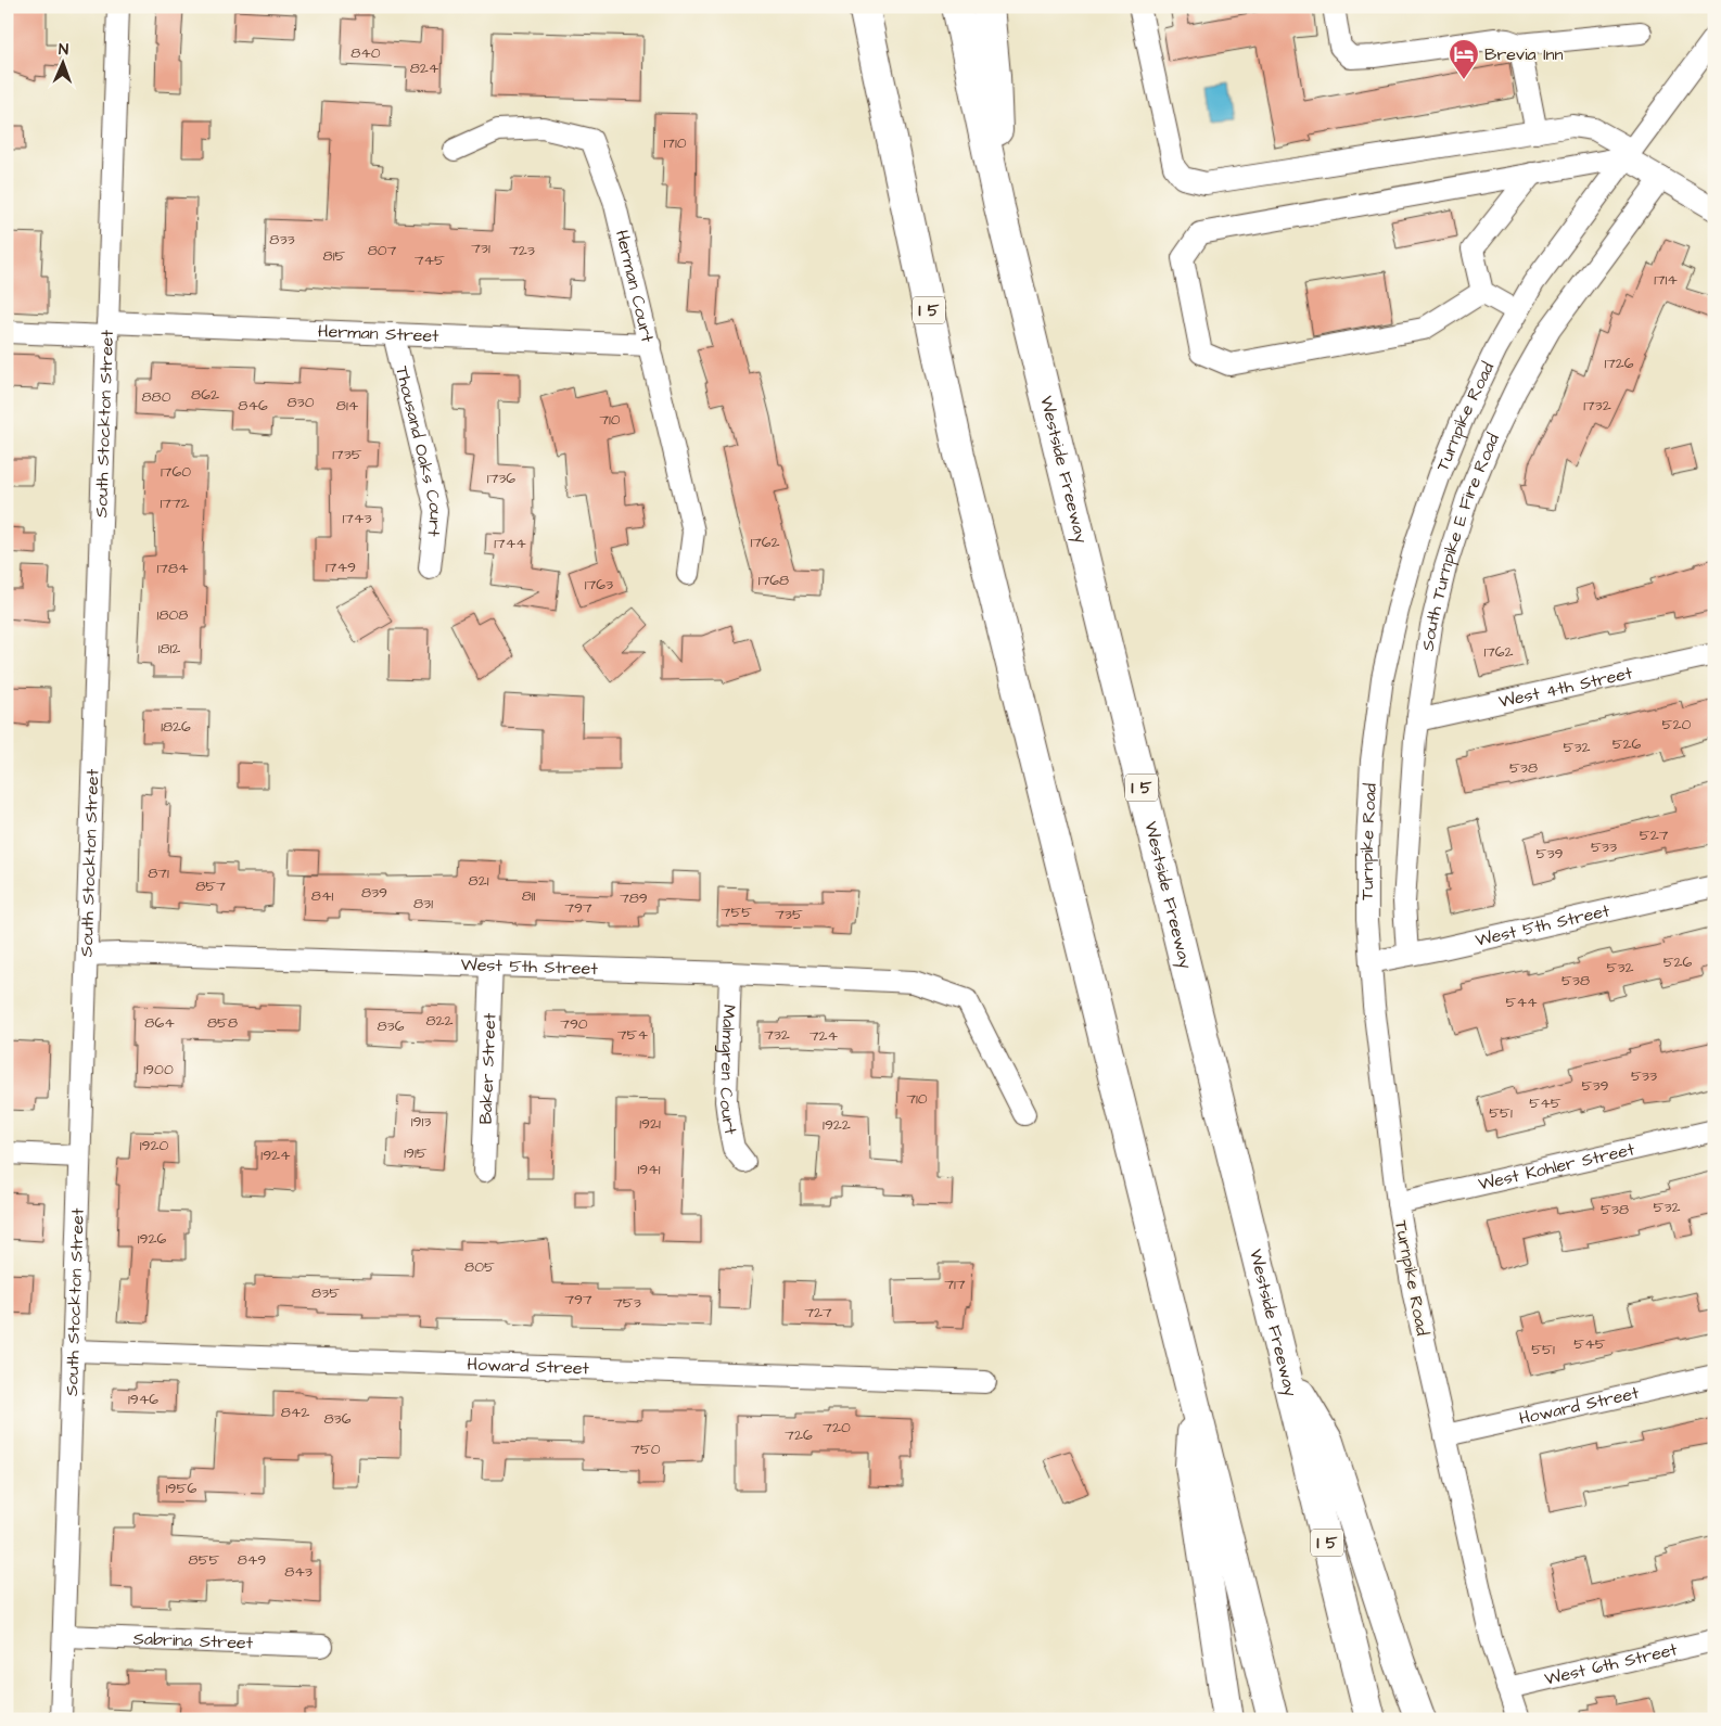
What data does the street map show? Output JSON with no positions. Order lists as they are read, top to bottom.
{
  "streets": {
    "highway": ["I 5", "Westside Freeway"],
    "street": [
      "Herman Court",
      "Herman Street",
      "Turnpike Road",
      "South Stockton Street",
      "Thousand Oaks Court",
      "South Turnpike E Fire Road",
      "West 4th Street",
      "West 5th Street",
      "Baker Street",
      "Malmgren Court",
      "West Kohler Street",
      "Howard Street",
      "Sabrina Street",
      "West 6th Street"
    ]
  },
  "crossings": [
    ["Herman Court", "Herman Street"],
    ["Herman Street", "South Stockton Street"],
    ["Herman Street", "Thousand Oaks Court"],
    ["Turnpike Road", "West 5th Street"],
    ["Turnpike Road", "West Kohler Street"],
    ["Turnpike Road", "Howard Street"],
    ["Turnpike Road", "West 6th Street"],
    ["South Stockton Street", "West 5th Street"],
    ["South Stockton Street", "Howard Street"],
    ["South Stockton Street", "Sabrina Street"],
    ["South Turnpike E Fire Road", "West 4th Street"],
    ["South Turnpike E Fire Road", "West 5th Street"],
    ["West 5th Street", "Baker Street"],
    ["West 5th Street", "Malmgren Court"]
  ],
  "places": {
    "hotel": ["Brevia Inn"]
  },
  "house_numbers": [
    "840",
    "824",
    "1710",
    "833",
    "731",
    "807",
    "723",
    "815",
    "745",
    "1714",
    "1726",
    "862",
    "880",
    "830",
    "846",
    "814",
    "1732",
    "710",
    "1735",
    "1760",
    "1736",
    "1772",
    "1743",
    "1762",
    "1744",
    "1749",
    "1784",
    "1768",
    "1763",
    "1808",
    "1812",
    "1762",
    "520",
    "1826",
    "526",
    "532",
    "538",
    "527",
    "533",
    "539",
    "871",
    "821",
    "857",
    "839",
    "841",
    "811",
    "789",
    "831",
    "797",
    "755",
    "735",
    "526",
    "532",
    "538",
    "544",
    "822",
    "864",
    "858",
    "790",
    "836",
    "754",
    "732",
    "724",
    "1900",
    "533",
    "539",
    "710",
    "545",
    "551",
    "1913",
    "1921",
    "1922",
    "1920",
    "1915",
    "1924",
    "1941",
    "532",
    "538",
    "1926",
    "805",
    "717",
    "835",
    "797",
    "753",
    "727",
    "545",
    "551",
    "1946",
    "842",
    "836",
    "720",
    "726",
    "750",
    "1956",
    "855",
    "849",
    "843"
  ],
  "north": "top"
}
